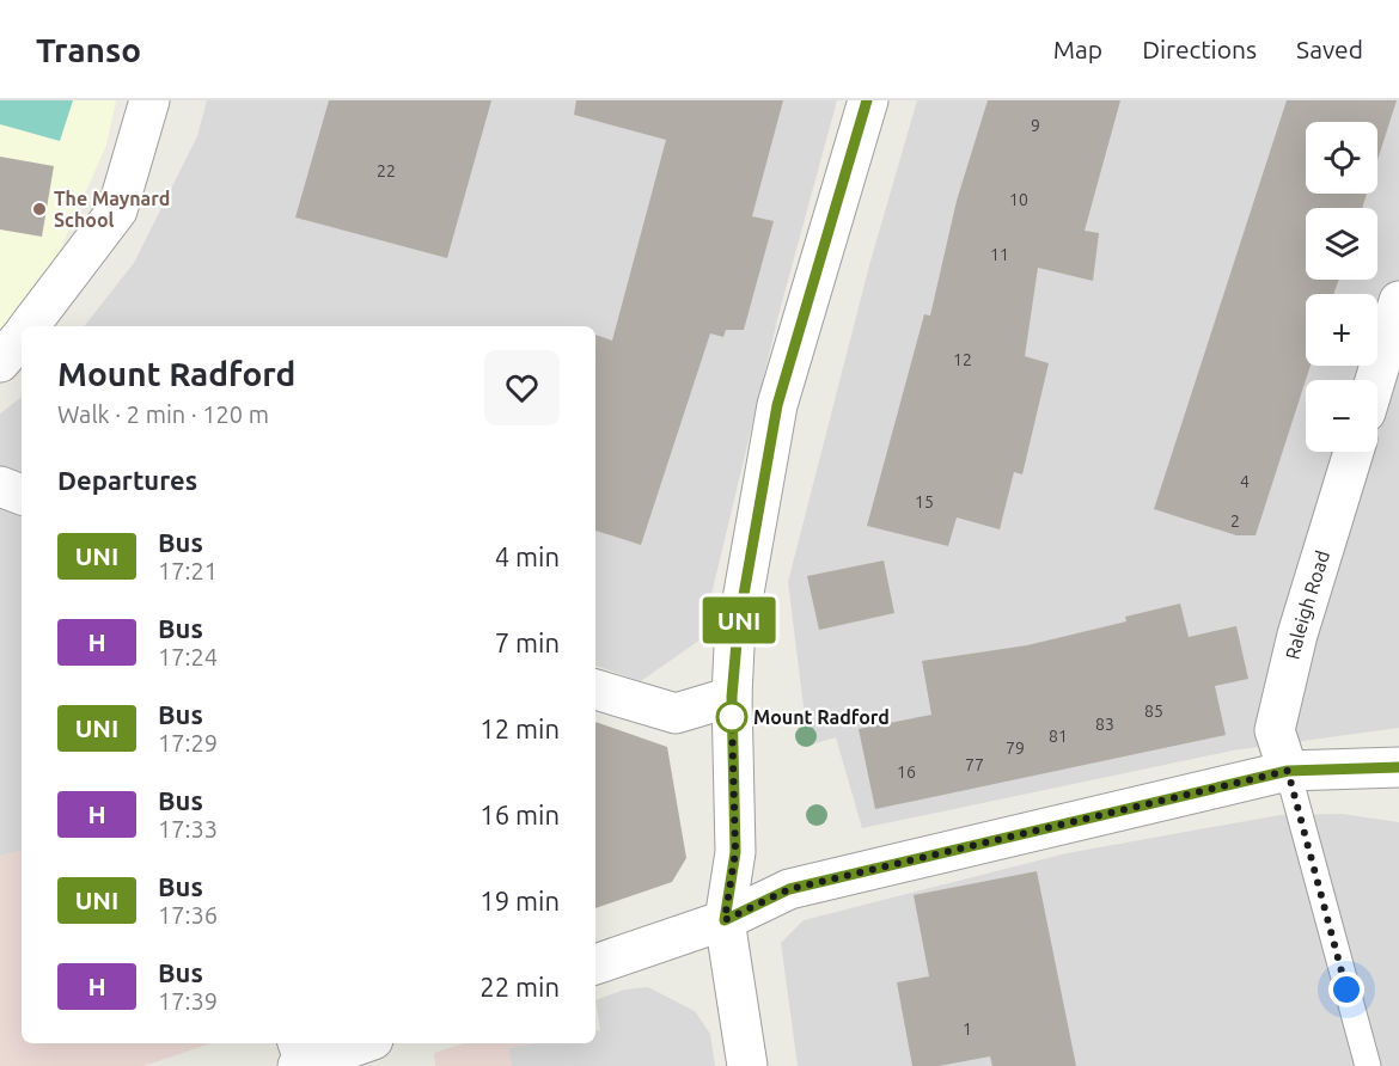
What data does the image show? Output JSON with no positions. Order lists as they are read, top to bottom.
{
  "streets": {
    "street": ["Raleigh Road"]
  },
  "places": ["The Maynard School", "Mount Radford"],
  "lines": ["bus line UNI"],
  "house_numbers": [
    "9",
    "22",
    "10",
    "11",
    "12",
    "4",
    "15",
    "2",
    "85",
    "83",
    "81",
    "79",
    "77",
    "16",
    "1"
  ],
  "page": {
    "header": "Transo",
    "nav": ["Map", "Directions", "Saved"],
    "on_map": "UNI",
    "map_buttons": ["+", "−"],
    "heading": [
      ["Mount Radford", "Walk · 2 min · 120 m"],
      "Departures"
    ],
    "list": [
      {
        "mark": "UNI",
        "name": "Bus",
        "note": "17:21",
        "value": "4 min"
      },
      {
        "mark": "H",
        "name": "Bus",
        "note": "17:24",
        "value": "7 min"
      },
      {
        "mark": "UNI",
        "name": "Bus",
        "note": "17:29",
        "value": "12 min"
      },
      {
        "mark": "H",
        "name": "Bus",
        "note": "17:33",
        "value": "16 min"
      },
      {
        "mark": "UNI",
        "name": "Bus",
        "note": "17:36",
        "value": "19 min"
      },
      {
        "mark": "H",
        "name": "Bus",
        "note": "17:39",
        "value": "22 min"
      }
    ]
  }
}
